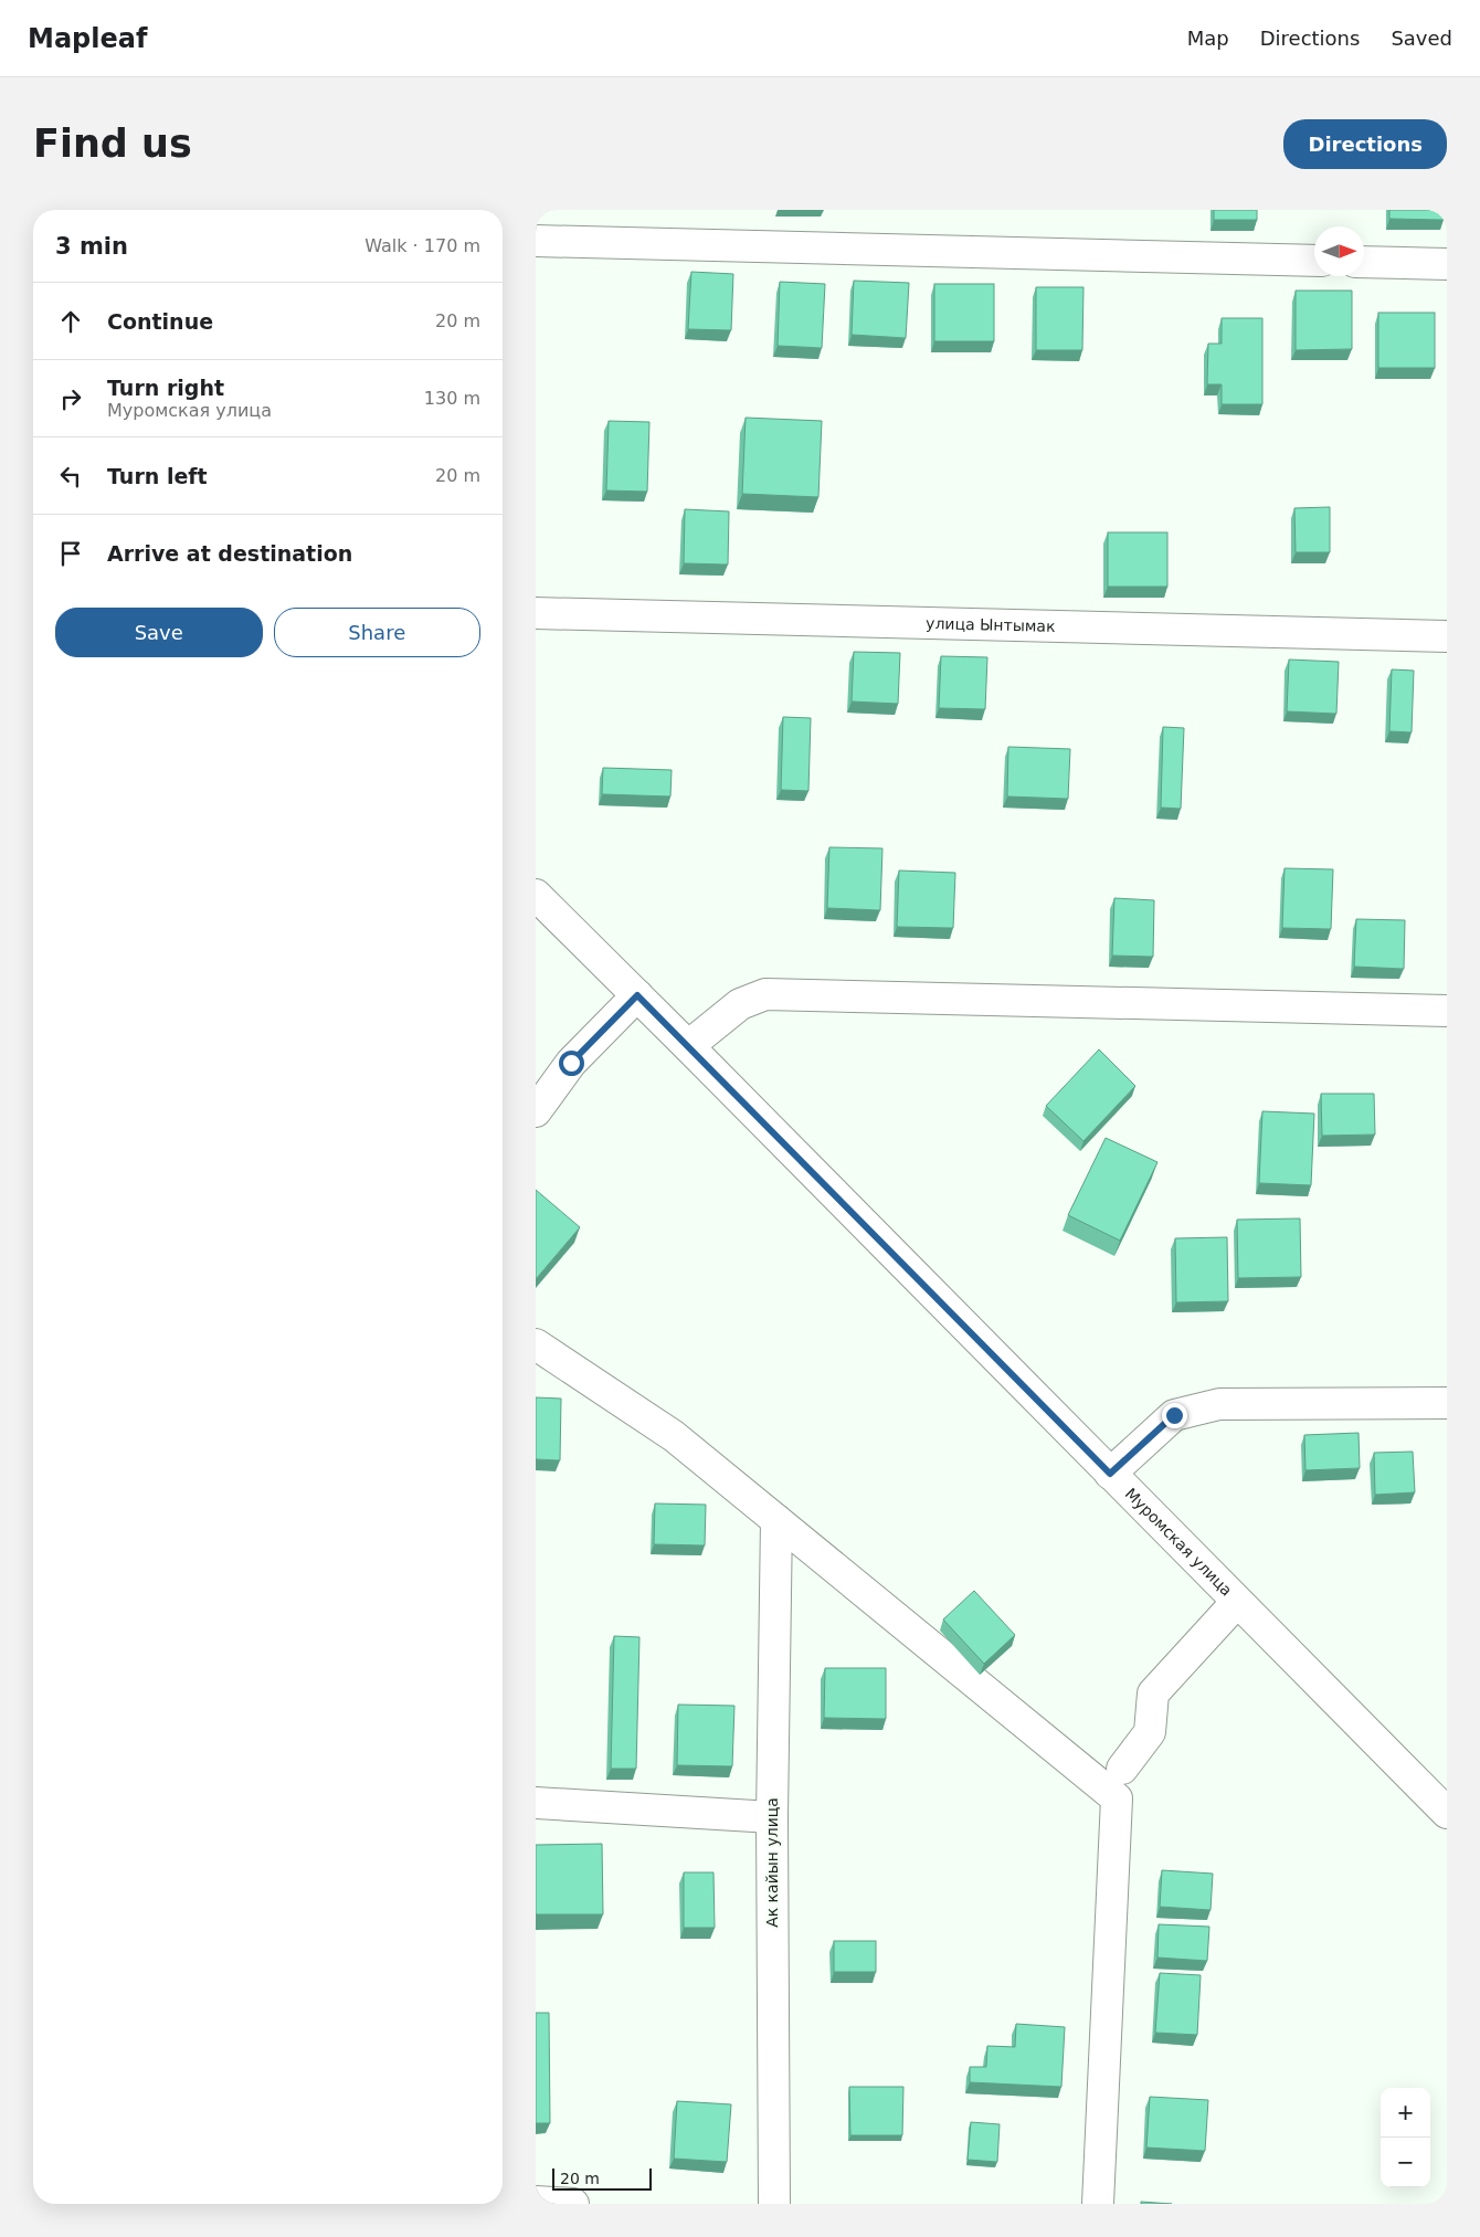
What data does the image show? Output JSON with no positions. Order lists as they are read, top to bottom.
{
  "streets": {
    "street": ["улица Ынтымак", "Муромская улица", "Ак кайын улица"]
  },
  "scale_bar": "20 m",
  "north": "right",
  "page": {
    "header": "Mapleaf",
    "nav": ["Map", "Directions", "Saved"],
    "buttons": [
      "Directions",
      ["Save", "Share"]
    ],
    "title": "Find us",
    "heading": ["3 min", "Walk · 170 m"],
    "list": [
      ["Continue", "20 m"],
      ["Turn right", "Муромская улица", "130 m"],
      ["Turn left", "20 m"],
      "Arrive at destination"
    ],
    "map_buttons": ["+", "−"],
    "scale": "20 m"
  }
}
